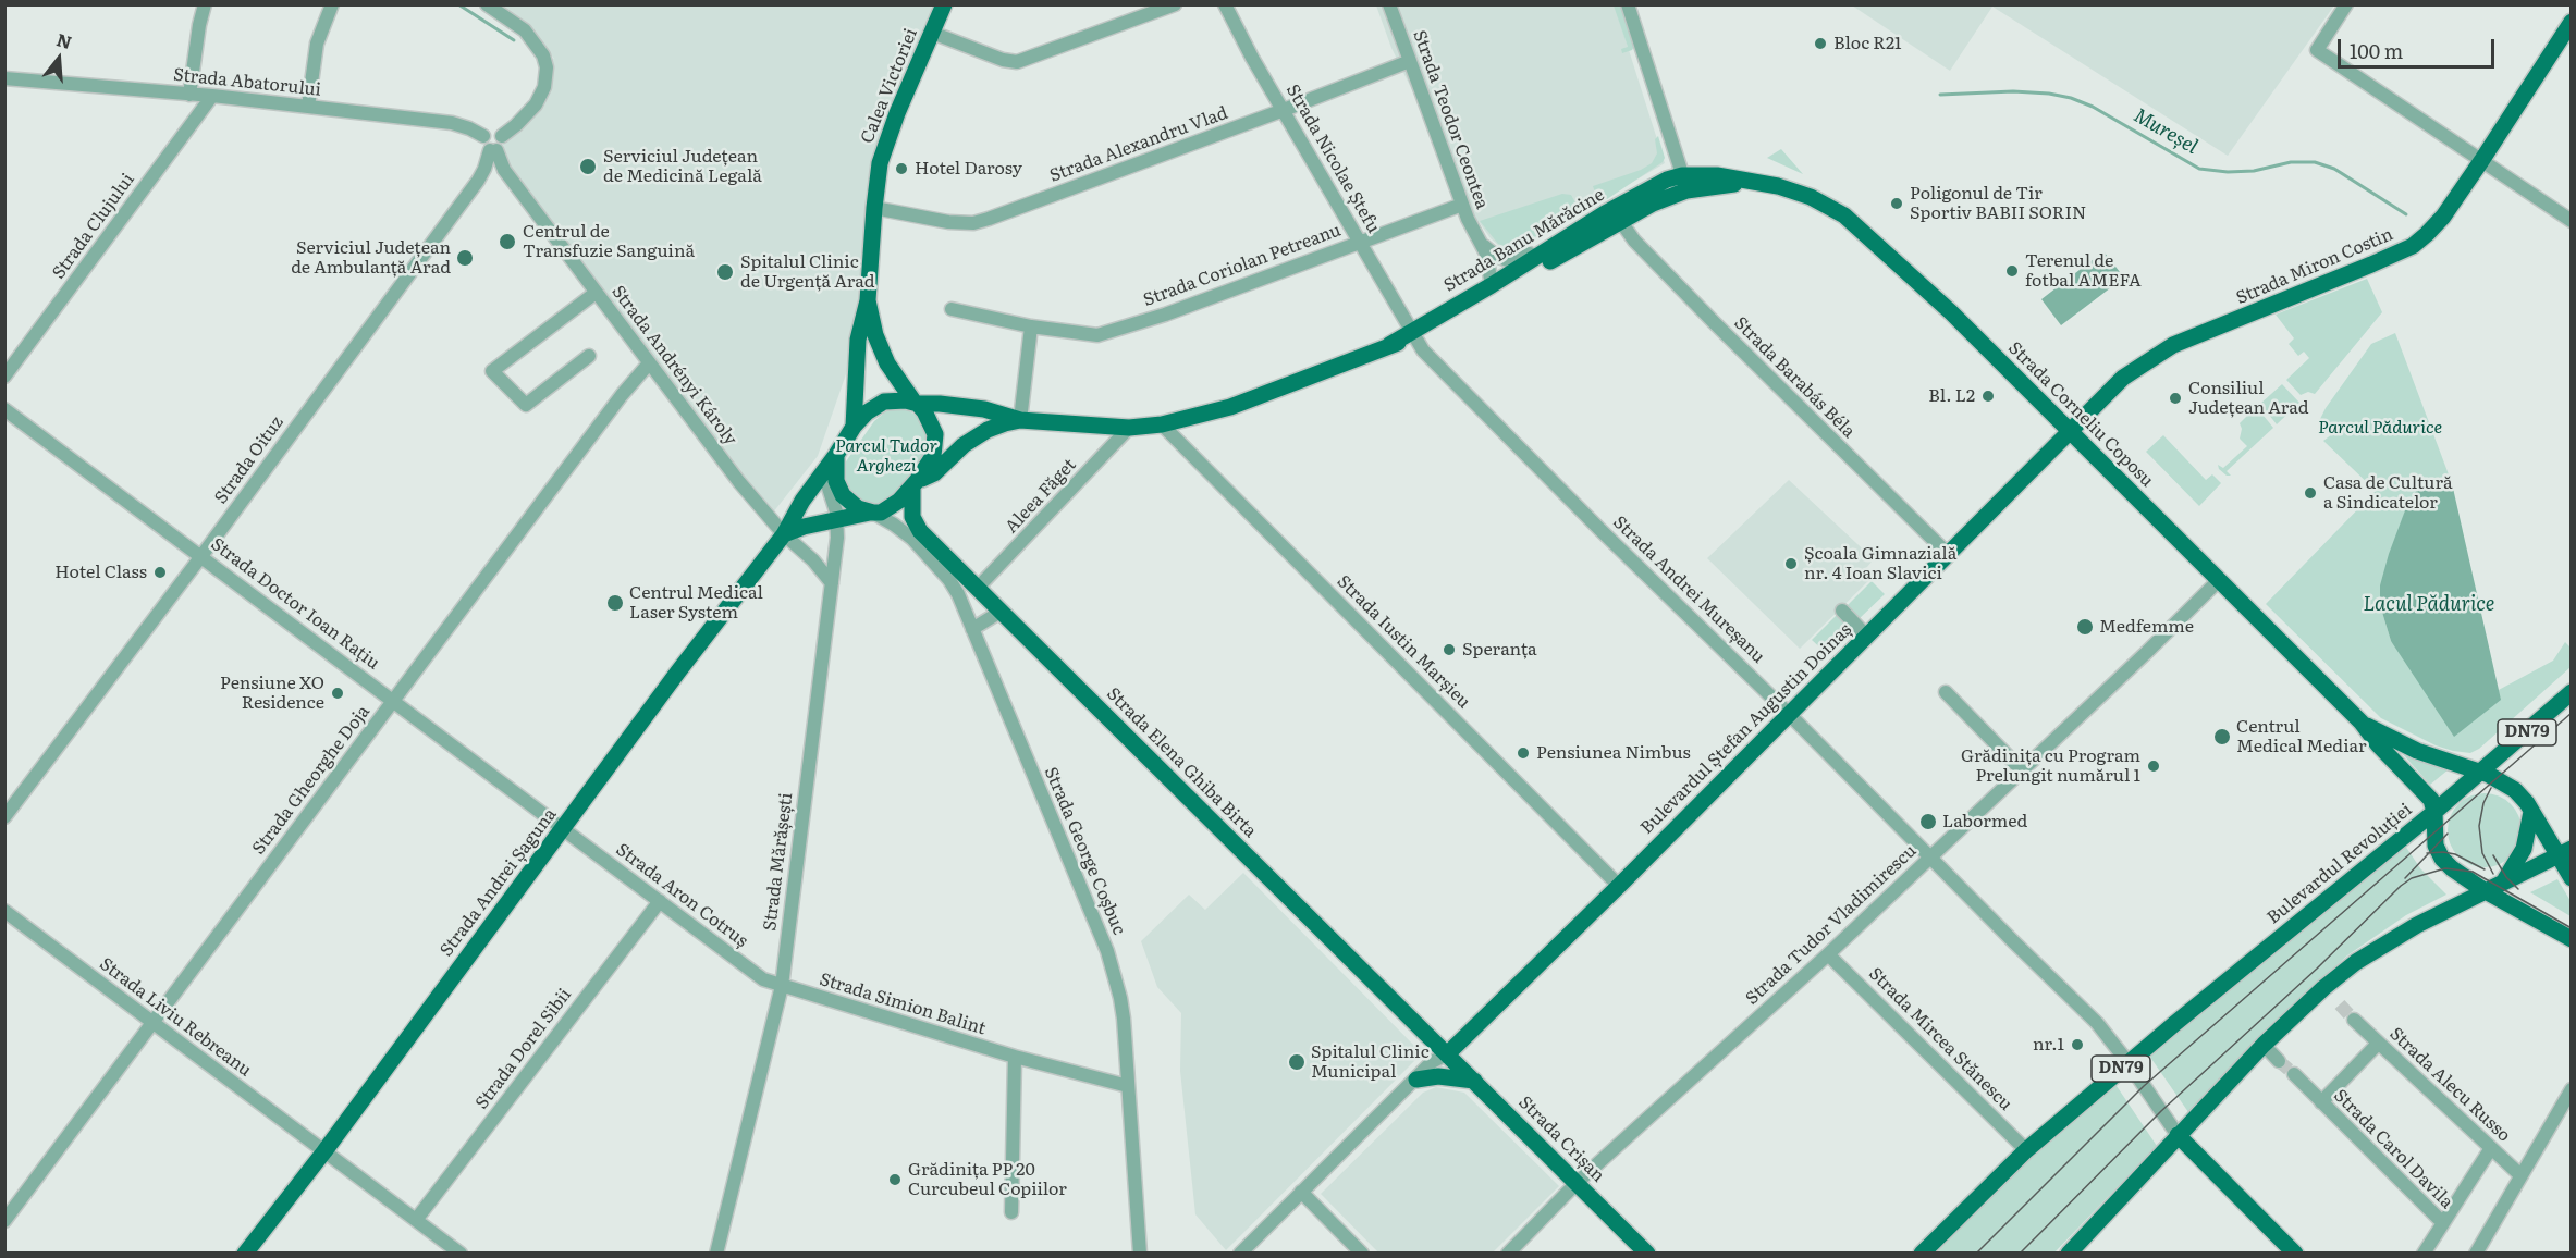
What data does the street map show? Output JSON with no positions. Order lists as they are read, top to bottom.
{
  "streets": {
    "main road": [
      "Calea Victoriei",
      "Strada Banu Mărăcine",
      "Strada Miron Costin",
      "Strada Corneliu Coposu",
      "Bulevardul Ștefan Augustin Doinaș",
      "DN79",
      "Strada Elena Ghiba Birta",
      "Bulevardul Revoluției",
      "Strada Andrei Șaguna",
      "Strada Crișan"
    ],
    "street": [
      "Strada Abatorului",
      "Strada Teodor Ceontea",
      "Strada Alexandru Vlad",
      "Strada Nicolae Ștefu",
      "Strada Clujului",
      "Strada Coriolan Petreanu",
      "Strada Andrényi Károly",
      "Strada Barabás Béla",
      "Strada Oituz",
      "Aleea Făget",
      "Strada Andrei Mureșanu",
      "Strada Doctor Ioan Rațiu",
      "Strada Iustin Marșieu",
      "Strada Gheorghe Doja",
      "Strada George Coșbuc",
      "Strada Mărășești",
      "Strada Aron Cotruș",
      "Strada Tudor Vladimirescu",
      "Strada Simion Balint",
      "Strada Liviu Rebreanu",
      "Strada Mircea Stănescu",
      "Strada Dorel Sibii",
      "Strada Alecu Russo",
      "Strada Carol Davila"
    ]
  },
  "crossings": [
    ["Strada Abatorului", "Strada Clujului"],
    ["Strada Abatorului", "Strada Andrényi Károly"],
    ["Strada Abatorului", "Strada Oituz"],
    ["Calea Victoriei", "Strada Alexandru Vlad"],
    ["Calea Victoriei", "Strada Banu Mărăcine"],
    ["Calea Victoriei", "Strada Elena Ghiba Birta"],
    ["Calea Victoriei", "Strada George Coșbuc"],
    ["Calea Victoriei", "Strada Andrei Șaguna"],
    ["Strada Teodor Ceontea", "Strada Alexandru Vlad"],
    ["Strada Teodor Ceontea", "Strada Banu Mărăcine"],
    ["Strada Teodor Ceontea", "Strada Coriolan Petreanu"],
    ["Strada Alexandru Vlad", "Strada Nicolae Ștefu"],
    ["Strada Nicolae Ștefu", "Strada Banu Mărăcine"],
    ["Strada Nicolae Ștefu", "Strada Coriolan Petreanu"],
    ["Strada Nicolae Ștefu", "Strada Andrei Mureșanu"],
    ["Strada Banu Mărăcine", "Strada Barabás Béla"],
    ["Strada Banu Mărăcine", "Strada Corneliu Coposu"],
    ["Strada Banu Mărăcine", "Aleea Făget"],
    ["Strada Banu Mărăcine", "Strada Andrei Mureșanu"],
    ["Strada Banu Mărăcine", "Strada Iustin Marșieu"],
    ["Strada Banu Mărăcine", "Strada Elena Ghiba Birta"],
    ["Strada Banu Mărăcine", "Strada George Coșbuc"],
    ["Strada Banu Mărăcine", "Strada Andrei Șaguna"],
    ["Strada Miron Costin", "Strada Corneliu Coposu"],
    ["Strada Miron Costin", "Bulevardul Ștefan Augustin Doinaș"],
    ["Strada Andrényi Károly", "Strada Oituz"],
    ["Strada Andrényi Károly", "Strada Gheorghe Doja"],
    ["Strada Andrényi Károly", "Strada Andrei Șaguna"],
    ["Strada Barabás Béla", "Bulevardul Ștefan Augustin Doinaș"],
    ["Strada Corneliu Coposu", "Bulevardul Ștefan Augustin Doinaș"],
    ["Strada Corneliu Coposu", "Bulevardul Revoluției"],
    ["Strada Corneliu Coposu", "Strada Tudor Vladimirescu"],
    ["Strada Oituz", "Strada Doctor Ioan Rațiu"],
    ["Aleea Făget", "Strada Elena Ghiba Birta"],
    ["Strada Andrei Mureșanu", "Bulevardul Ștefan Augustin Doinaș"],
    ["Strada Andrei Mureșanu", "DN79"],
    ["Strada Andrei Mureșanu", "Bulevardul Revoluției"],
    ["Strada Andrei Mureșanu", "Strada Tudor Vladimirescu"],
    ["Strada Doctor Ioan Rațiu", "Strada Gheorghe Doja"],
    ["Strada Doctor Ioan Rațiu", "Strada Andrei Șaguna"],
    ["Strada Doctor Ioan Rațiu", "Strada Aron Cotruș"],
    ["Strada Iustin Marșieu", "Bulevardul Ștefan Augustin Doinaș"],
    ["Bulevardul Ștefan Augustin Doinaș", "Strada Elena Ghiba Birta"],
    ["Bulevardul Ștefan Augustin Doinaș", "Strada Crișan"],
    ["DN79", "Bulevardul Revoluției"],
    ["Strada Elena Ghiba Birta", "Strada George Coșbuc"],
    ["Strada Elena Ghiba Birta", "Strada Andrei Șaguna"],
    ["Strada Elena Ghiba Birta", "Strada Crișan"],
    ["Strada Gheorghe Doja", "Strada Liviu Rebreanu"],
    ["Strada George Coșbuc", "Strada Andrei Șaguna"],
    ["Strada George Coșbuc", "Strada Simion Balint"],
    ["Strada Mărășești", "Strada Andrei Șaguna"],
    ["Strada Mărășești", "Strada Aron Cotruș"],
    ["Strada Mărășești", "Strada Simion Balint"],
    ["Bulevardul Revoluției", "Strada Mircea Stănescu"],
    ["Strada Andrei Șaguna", "Strada Aron Cotruș"],
    ["Strada Andrei Șaguna", "Strada Liviu Rebreanu"],
    ["Strada Aron Cotruș", "Strada Simion Balint"],
    ["Strada Aron Cotruș", "Strada Dorel Sibii"],
    ["Strada Tudor Vladimirescu", "Strada Mircea Stănescu"],
    ["Strada Tudor Vladimirescu", "Strada Crișan"],
    ["Strada Liviu Rebreanu", "Strada Dorel Sibii"]
  ],
  "water": ["Mureșel", "Lacul Pădurice"],
  "parks": ["Parcul Pădurice", "Parcul Tudor Arghezi"],
  "places": [
    "Bloc R21",
    "Serviciul Județean de Medicină Legală",
    "Hotel Darosy",
    "Poligonul de Tir Sportiv BABII SORIN",
    "Centrul de Transfuzie Sanguină",
    "Serviciul Județean de Ambulanță Arad",
    "Terenul de fotbal AMEFA",
    "Spitalul Clinic de Urgență Arad",
    "Bl. L2",
    "Consiliul Județean Arad",
    "Casa de Cultură a Sindicatelor",
    "Școala Gimnazială nr. 4 Ioan Slavici",
    "Hotel Class",
    "Centrul Medical Laser System",
    "Medfemme",
    "Speranța",
    "Pensiune XO Residence",
    "Centrul Medical Mediar",
    "Pensiunea Nimbus",
    "Grădinița cu Program Prelungit numărul 1",
    "Labormed",
    "nr.1",
    "Spitalul Clinic Municipal",
    "Grădinița PP 20 Curcubeul Copiilor"
  ],
  "scale_bar": "100 m",
  "north": "top"
}
